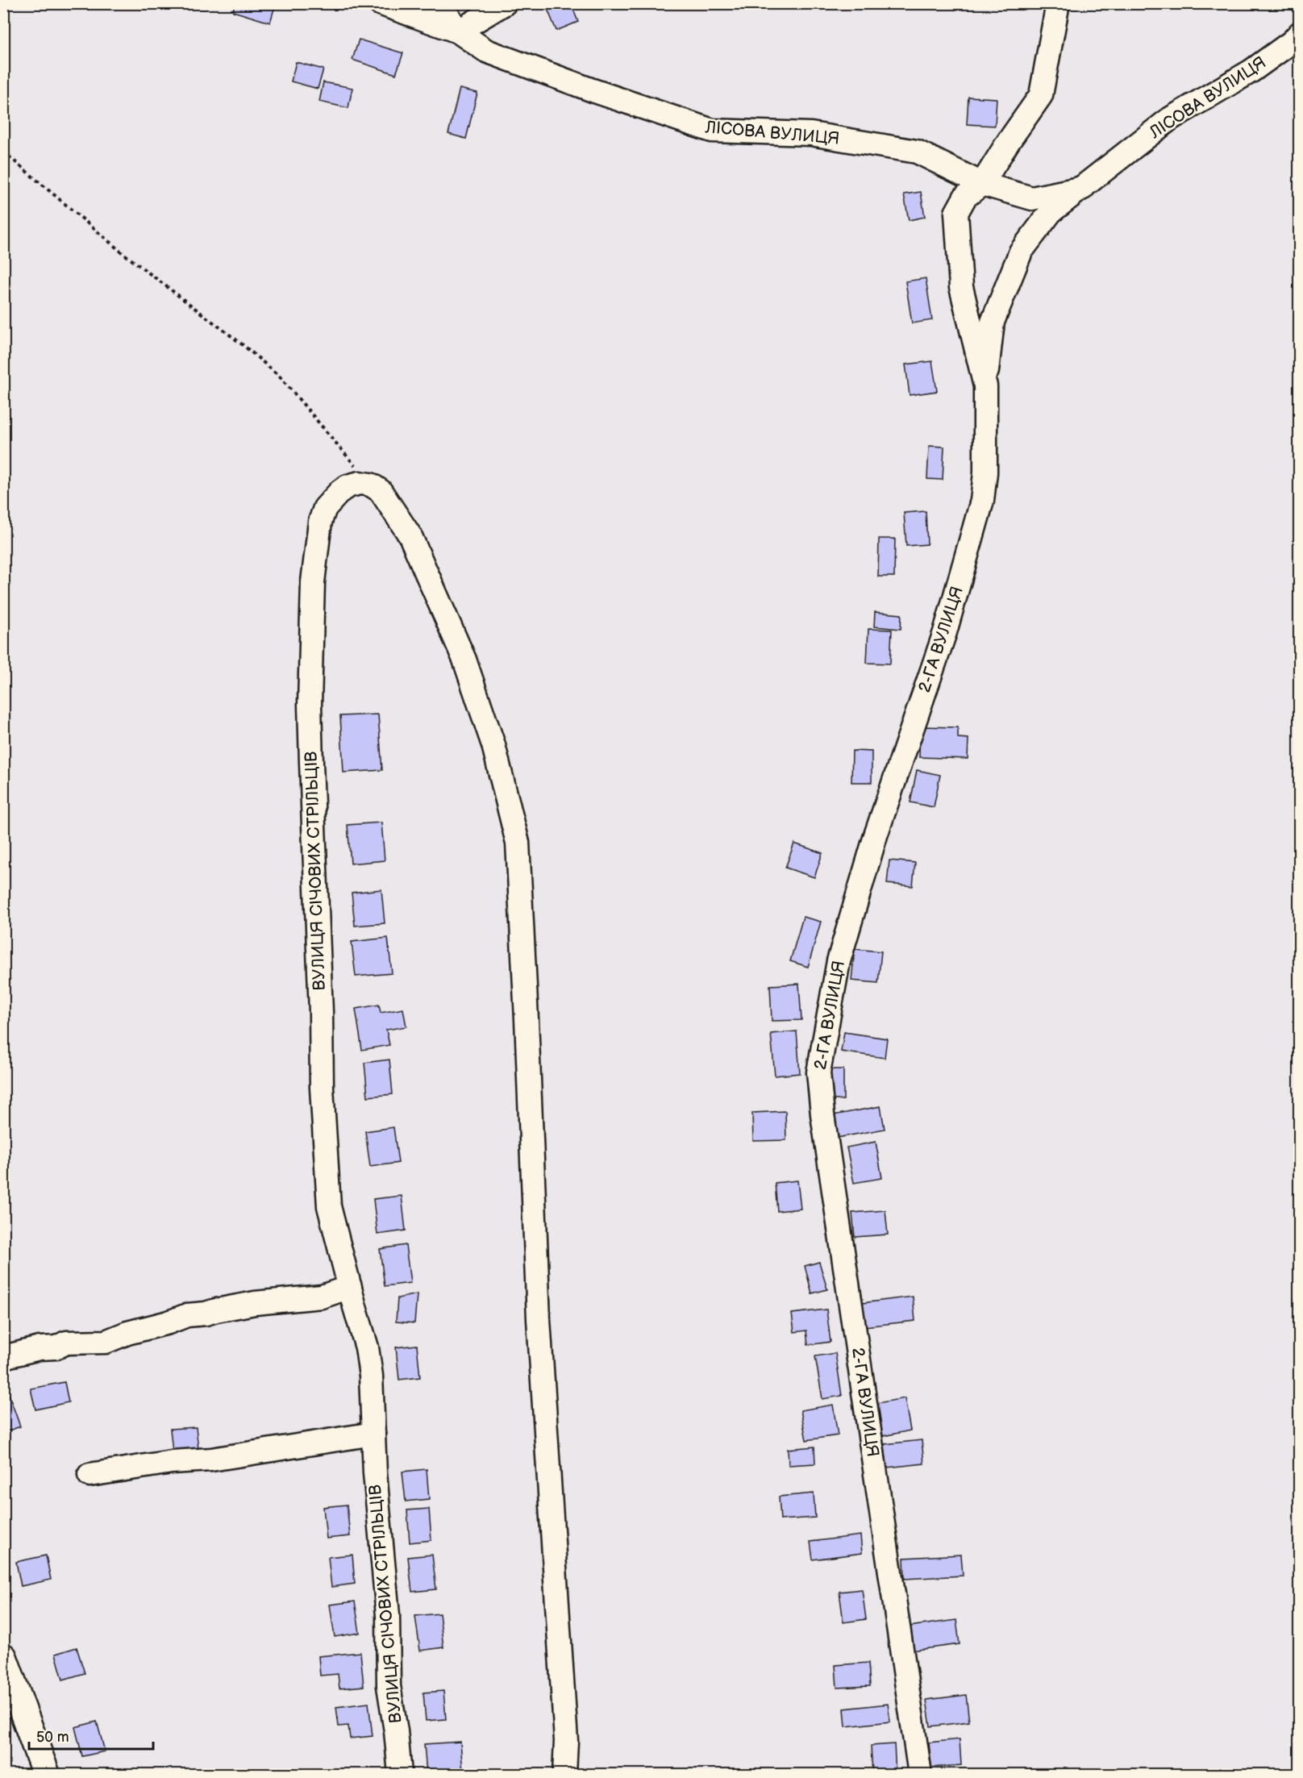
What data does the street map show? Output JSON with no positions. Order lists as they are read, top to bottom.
{
  "streets": {
    "street": ["ЛІСОВА ВУЛИЦЯ", "2-ГА ВУЛИЦЯ", "ВУЛИЦЯ СІЧОВИХ СТРІЛЬЦІВ"]
  },
  "crossings": [
    ["ЛІСОВА ВУЛИЦЯ", "2-ГА ВУЛИЦЯ"]
  ],
  "scale_bar": "50 m"
}
